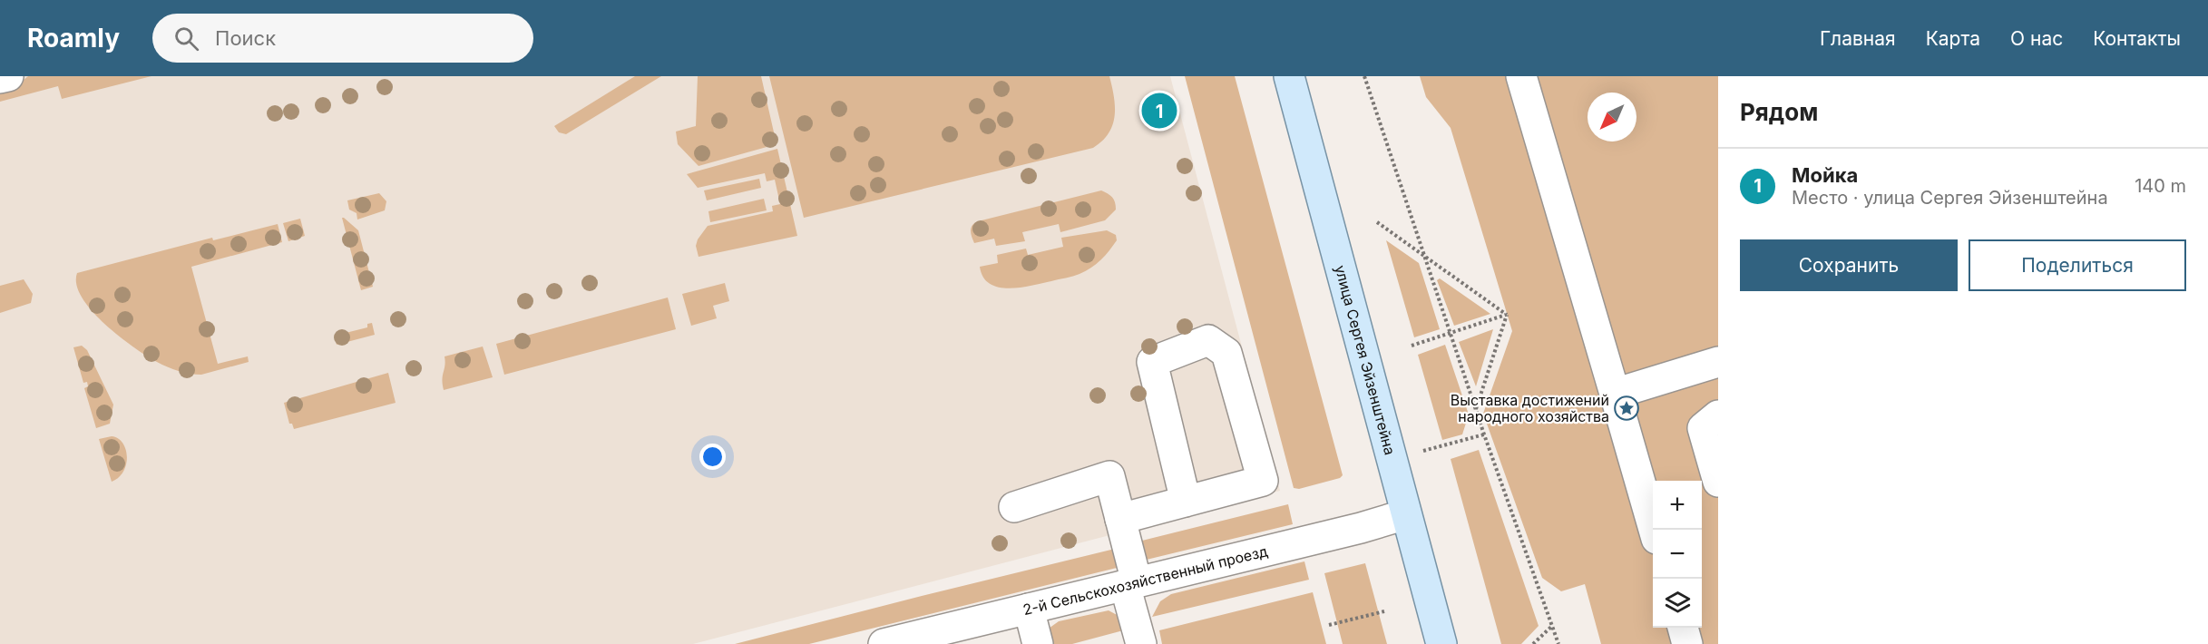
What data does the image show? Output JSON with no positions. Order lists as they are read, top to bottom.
{
  "streets": {
    "main road": ["улица Сергея Эйзенштейна"],
    "street": ["2-й Сельскохозяйственный проезд"]
  },
  "crossings": [
    ["улица Сергея Эйзенштейна", "2-й Сельскохозяйственный проезд"]
  ],
  "places": {
    "place": ["Выставка достижений народного хозяйства"]
  },
  "north": "bottom left",
  "page": {
    "header": "Roamly",
    "search": "Поиск",
    "nav": [
      "Главная",
      "Карта",
      "О нас",
      "Контакты"
    ],
    "heading": "Рядом",
    "pins": "1",
    "list": [
      {
        "mark": "1",
        "name": "Мойка",
        "note": "Место · улица Сергея Эйзенштейна",
        "value": "140 m"
      }
    ],
    "buttons": ["Сохранить", "Поделиться"],
    "map_buttons": ["+", "−"]
  }
}
